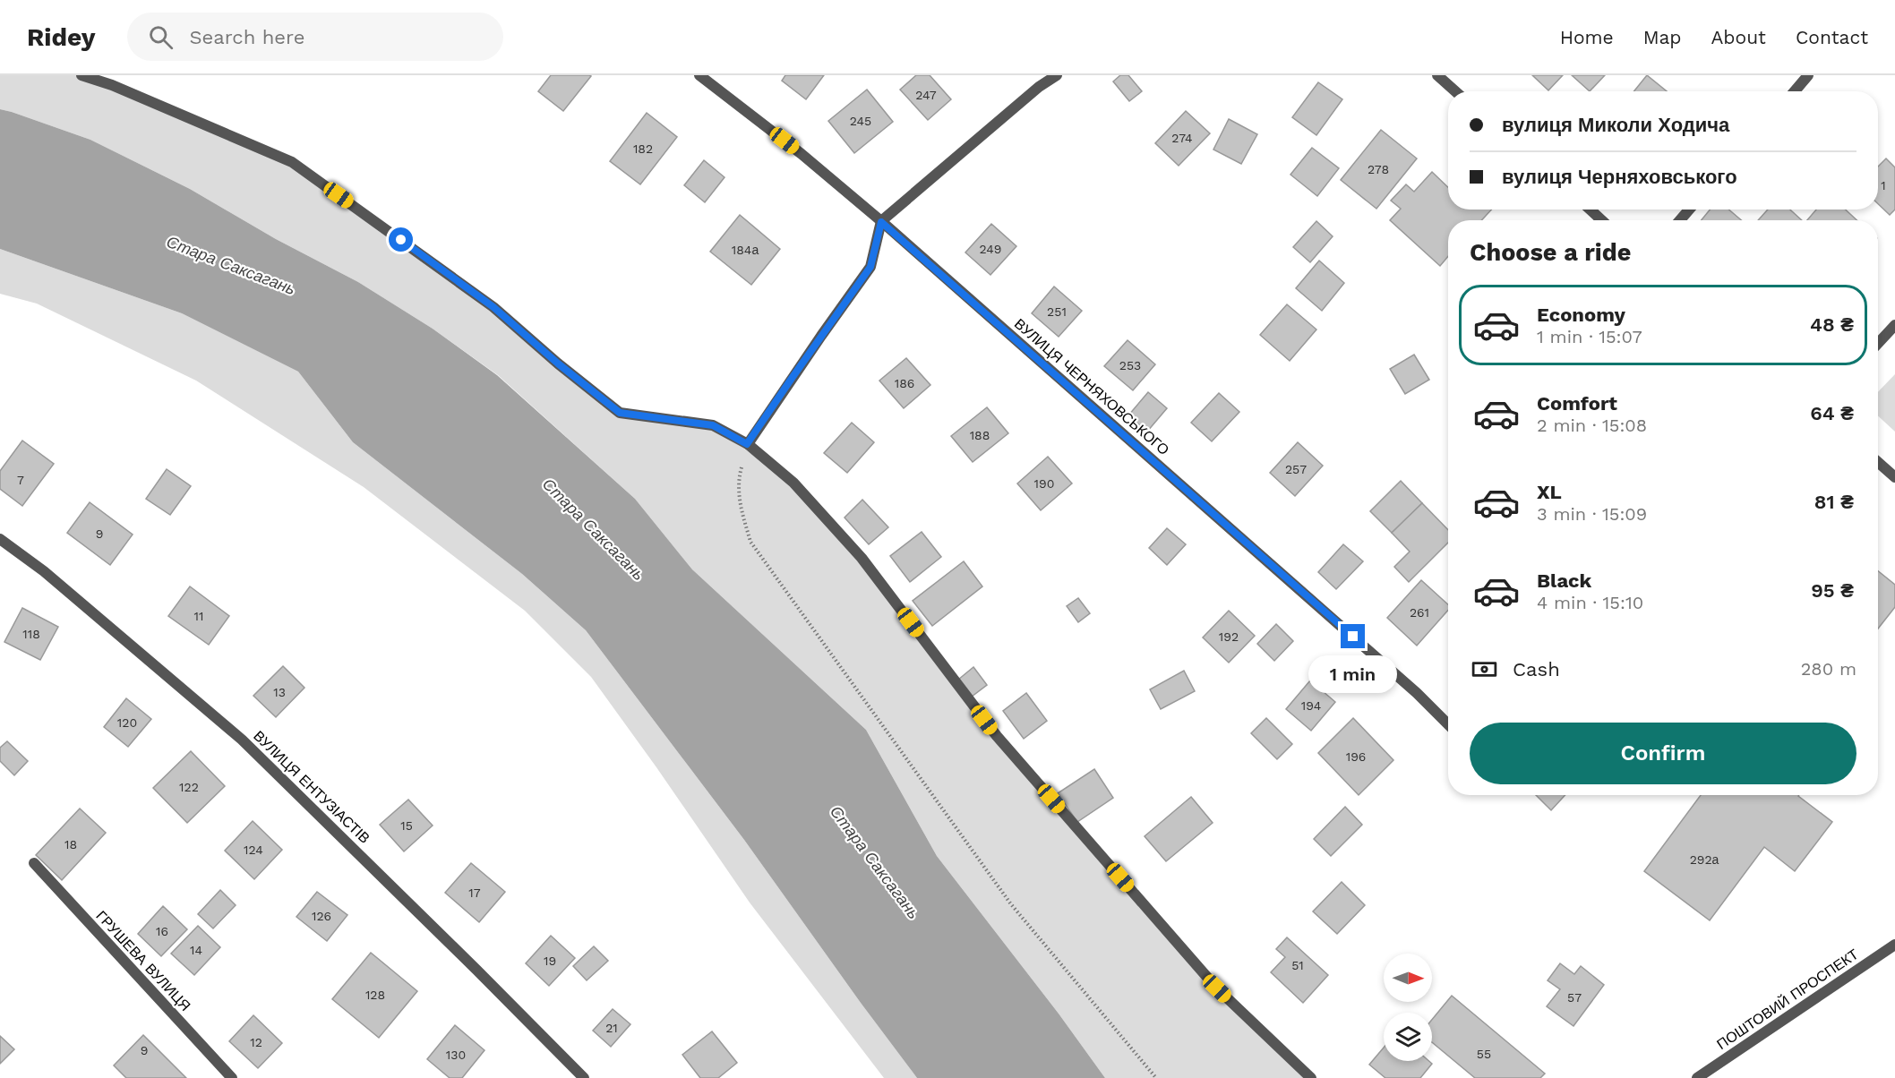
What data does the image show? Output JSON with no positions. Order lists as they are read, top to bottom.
{
  "streets": {
    "street": [
      "ВУЛИЦЯ ЧЕРНЯХОВСЬКОГО",
      "ВУЛИЦЯ ЕНТУЗІАСТІВ",
      "ГРУШЕВА ВУЛИЦЯ",
      "ПОШТОВИЙ ПРОСПЕКТ"
    ]
  },
  "water": ["Стара Саксагань"],
  "house_numbers": [
    "247",
    "245",
    "274",
    "182",
    "278",
    "1",
    "249",
    "184а",
    "251",
    "253",
    "186",
    "188",
    "257",
    "7",
    "190",
    "9",
    "261",
    "11",
    "118",
    "192",
    "13",
    "194",
    "120",
    "196",
    "122",
    "15",
    "18",
    "124",
    "292а",
    "17",
    "126",
    "16",
    "14",
    "19",
    "51",
    "128",
    "57",
    "21",
    "12",
    "9",
    "55",
    "130"
  ],
  "north": "right",
  "page": {
    "header": "Ridey",
    "search": "Search here",
    "nav": [
      "Home",
      "Map",
      "About",
      "Contact"
    ],
    "banner": ["вулиця Миколи Ходича", "вулиця Черняховського"],
    "heading": "Choose a ride",
    "list": [
      {
        "name": "Economy",
        "note": "1 min · 15:07",
        "value": "48 ₴"
      },
      {
        "name": "Comfort",
        "note": "2 min · 15:08",
        "value": "64 ₴"
      },
      {
        "name": "XL",
        "note": "3 min · 15:09",
        "value": "81 ₴"
      },
      {
        "name": "Black",
        "note": "4 min · 15:10",
        "value": "95 ₴"
      }
    ],
    "pay": ["Cash", "280 m"],
    "bubble": "1 min",
    "buttons": "Confirm"
  }
}
